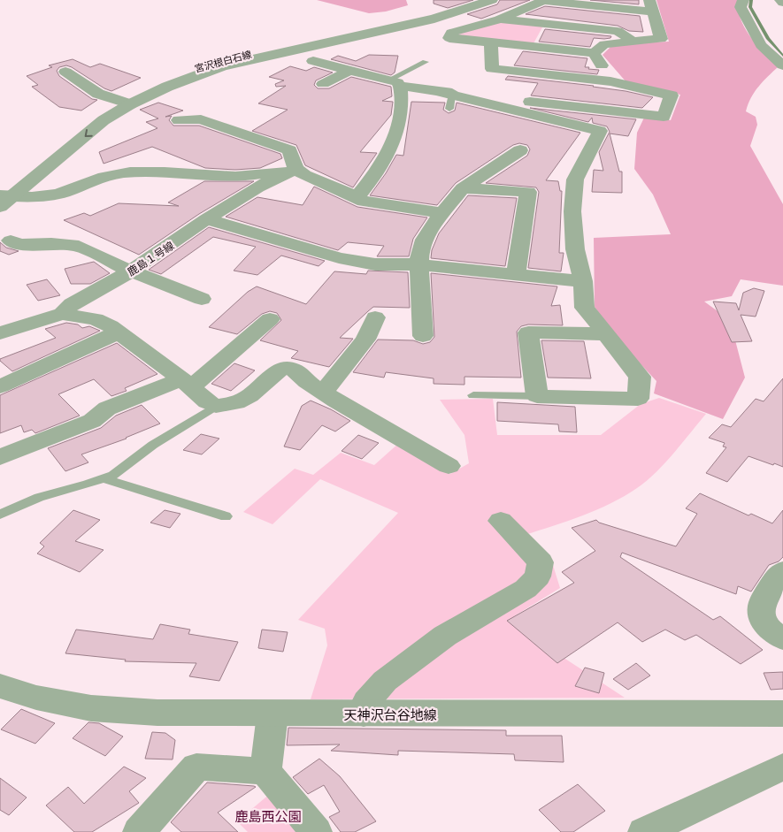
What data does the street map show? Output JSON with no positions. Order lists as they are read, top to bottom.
{
  "streets": {
    "street": ["宮沢根白石線", "鹿島１号線", "天神沢台谷地線"]
  },
  "parks": ["鹿島西公園"]
}
